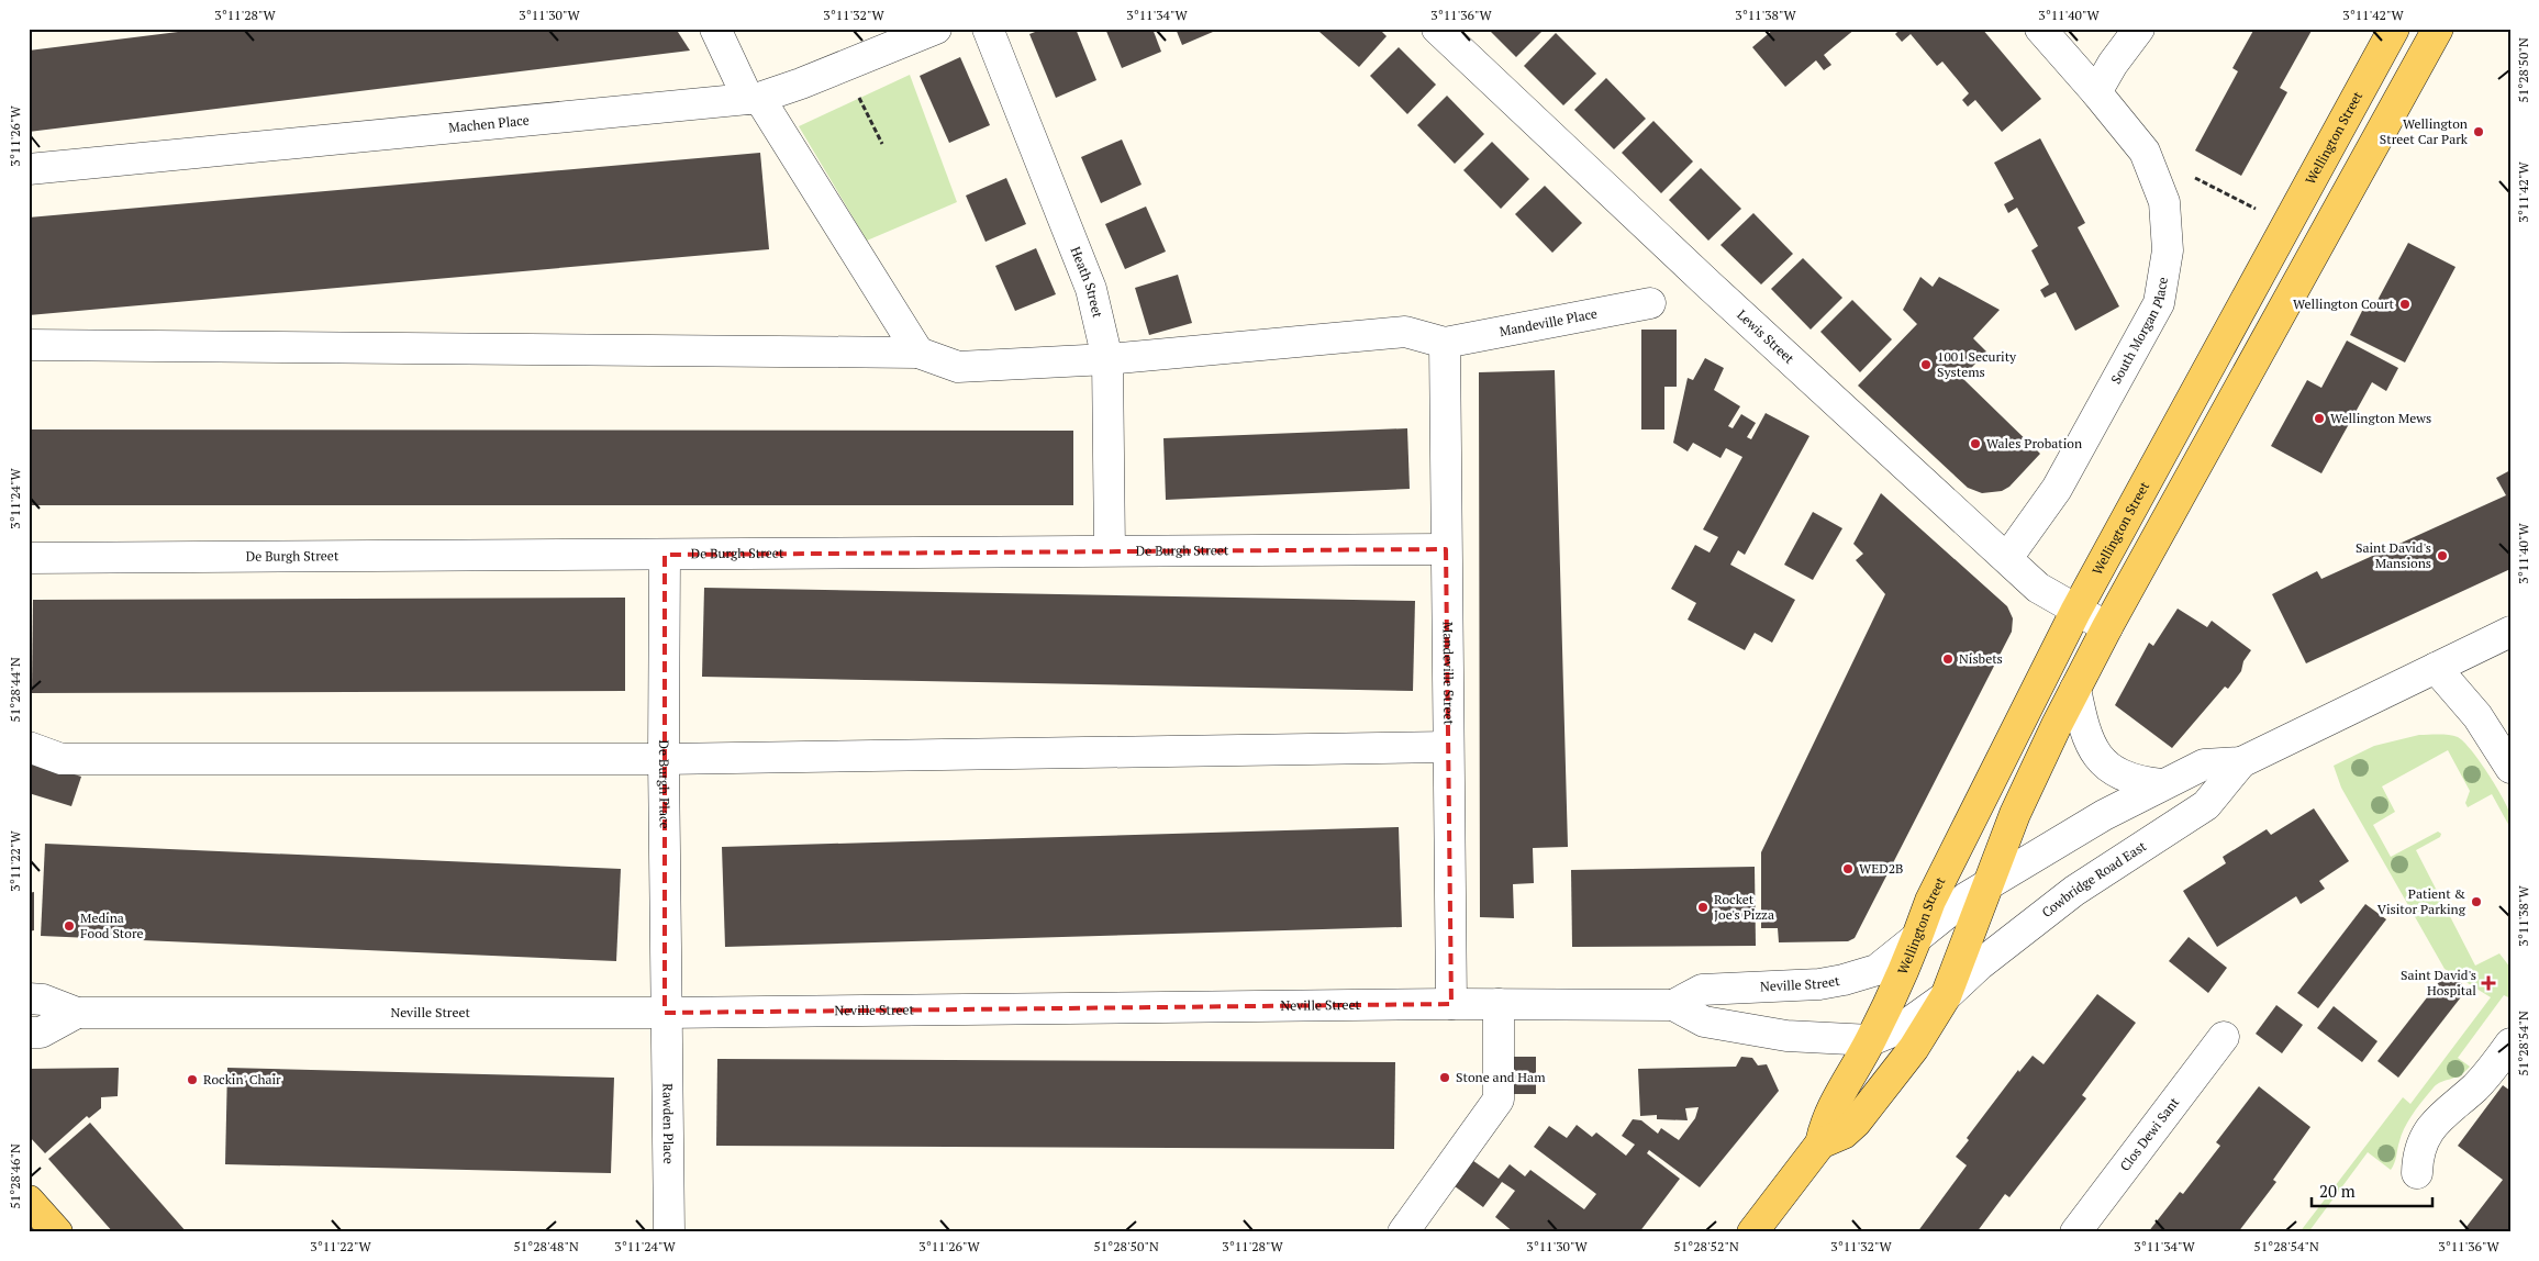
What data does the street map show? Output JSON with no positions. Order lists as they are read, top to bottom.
{
  "streets": {
    "main road": ["Wellington Street", "Cowbridge Road East"],
    "street": [
      "Machen Place",
      "Heath Street",
      "Mandeville Place",
      "South Morgan Place",
      "Lewis Street",
      "De Burgh Street",
      "Mandeville Street",
      "De Burgh Place",
      "Neville Street",
      "Rawden Place",
      "Clos Dewi Sant"
    ]
  },
  "crossings": [
    ["Wellington Street", "Lewis Street"],
    ["Wellington Street", "Cowbridge Road East"],
    ["Wellington Street", "Neville Street"],
    ["Heath Street", "De Burgh Street"],
    ["Mandeville Place", "Mandeville Street"],
    ["South Morgan Place", "Lewis Street"],
    ["De Burgh Street", "Mandeville Street"],
    ["De Burgh Street", "De Burgh Place"],
    ["Mandeville Street", "Neville Street"],
    ["De Burgh Place", "Neville Street"],
    ["De Burgh Place", "Rawden Place"],
    ["Cowbridge Road East", "Neville Street"],
    ["Neville Street", "Rawden Place"]
  ],
  "places": {
    "other": [
      "Wellington Street Car Park",
      "Wellington Court",
      "1001 Security Systems",
      "Wellington Mews",
      "Wales Probation",
      "Saint David's Mansions",
      "Nisbets",
      "WED2B",
      "Patient & Visitor Parking",
      "Rocket Joe's Pizza",
      "Medina Food Store",
      "Stone and Ham",
      "Rockin' Chair"
    ],
    "health": ["Saint David's Hospital"]
  },
  "scale_bar": "20 m",
  "coordinates": [
    "3°11'28\"W",
    "3°11'30\"W",
    "3°11'32\"W",
    "3°11'34\"W",
    "3°11'36\"W",
    "3°11'38\"W",
    "3°11'40\"W",
    "3°11'42\"W",
    "51°28'50\"N",
    "3°11'26\"W",
    "3°11'24\"W",
    "51°28'44\"N",
    "3°11'22\"W",
    "51°28'54\"N",
    "51°28'46\"N",
    "51°28'48\"N",
    "51°28'52\"N"
  ]
}
